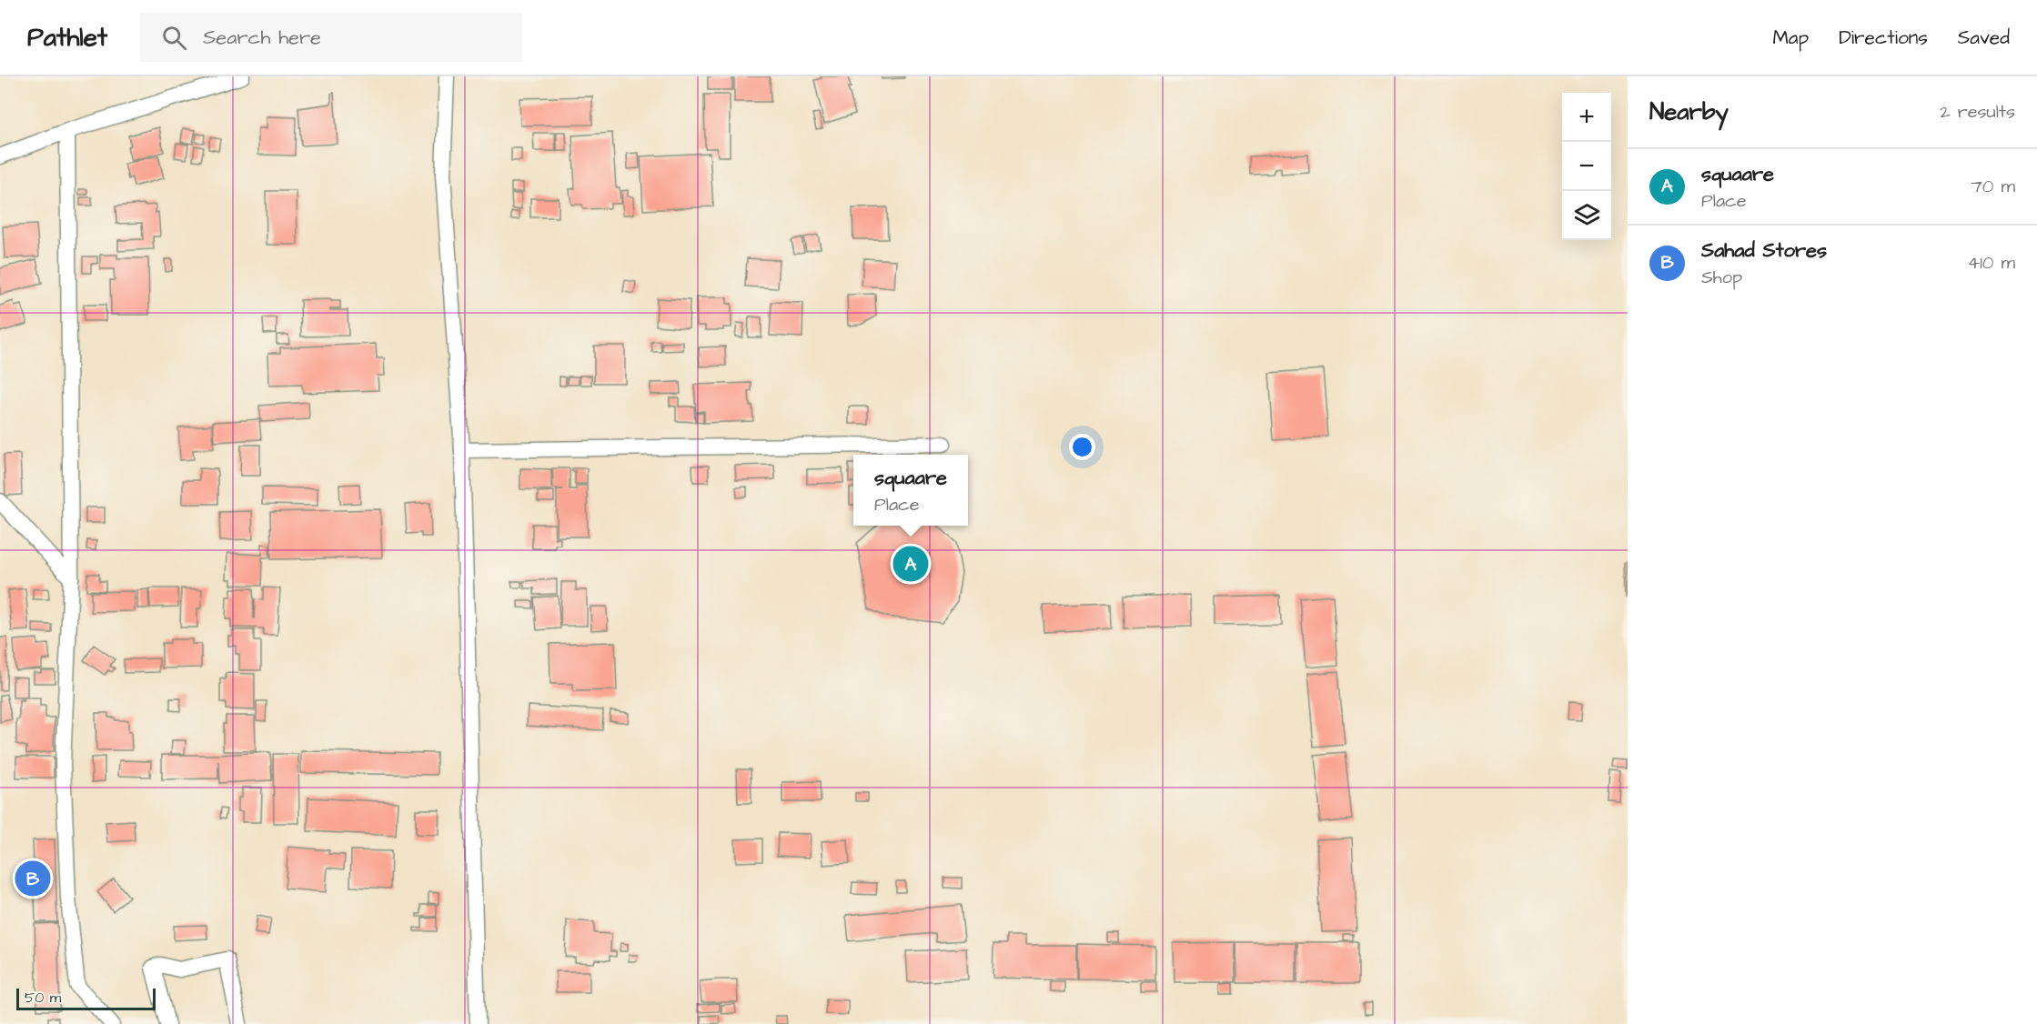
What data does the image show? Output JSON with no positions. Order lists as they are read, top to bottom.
{
  "scale_bar": "50 m",
  "page": {
    "header": "Pathlet",
    "search": "Search here",
    "nav": ["Map", "Directions", "Saved"],
    "heading": ["Nearby", "2 results"],
    "map_buttons": ["+", "−"],
    "list": [
      {
        "mark": "A",
        "name": "squaare",
        "note": "Place",
        "value": "70 m"
      },
      {
        "mark": "B",
        "name": "Sahad Stores",
        "note": "Shop",
        "value": "410 m"
      }
    ],
    "popup": ["squaare", "Place"],
    "pins": ["A", "B"],
    "scale": "50 m"
  }
}
